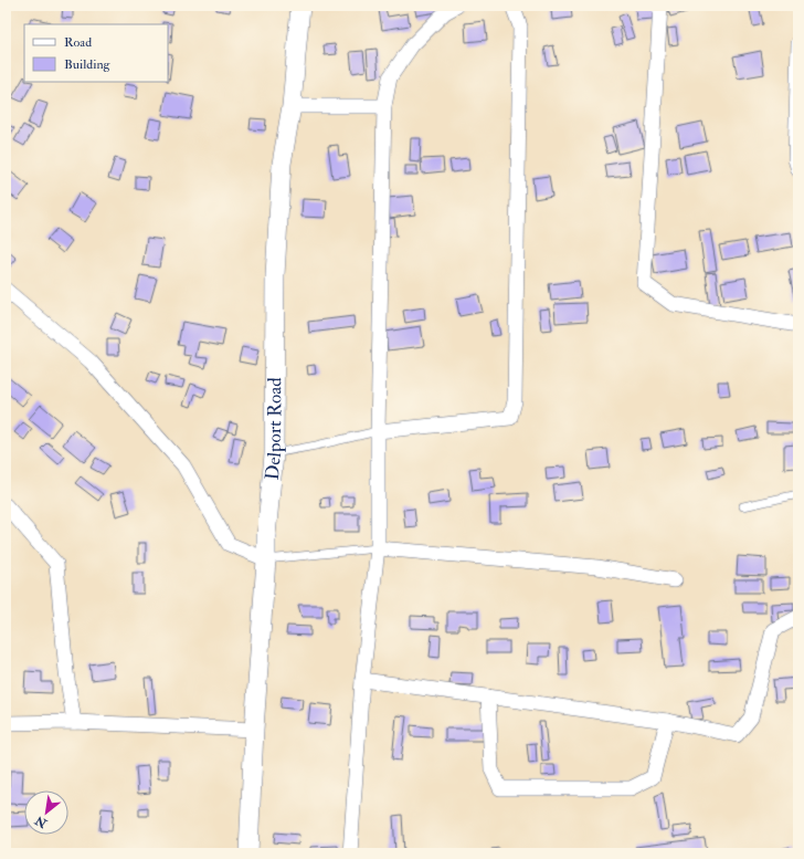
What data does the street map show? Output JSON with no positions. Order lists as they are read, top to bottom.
{
  "streets": {
    "street": ["Delport Road"]
  },
  "legend": ["Road", "Building"],
  "north": "bottom left"
}
